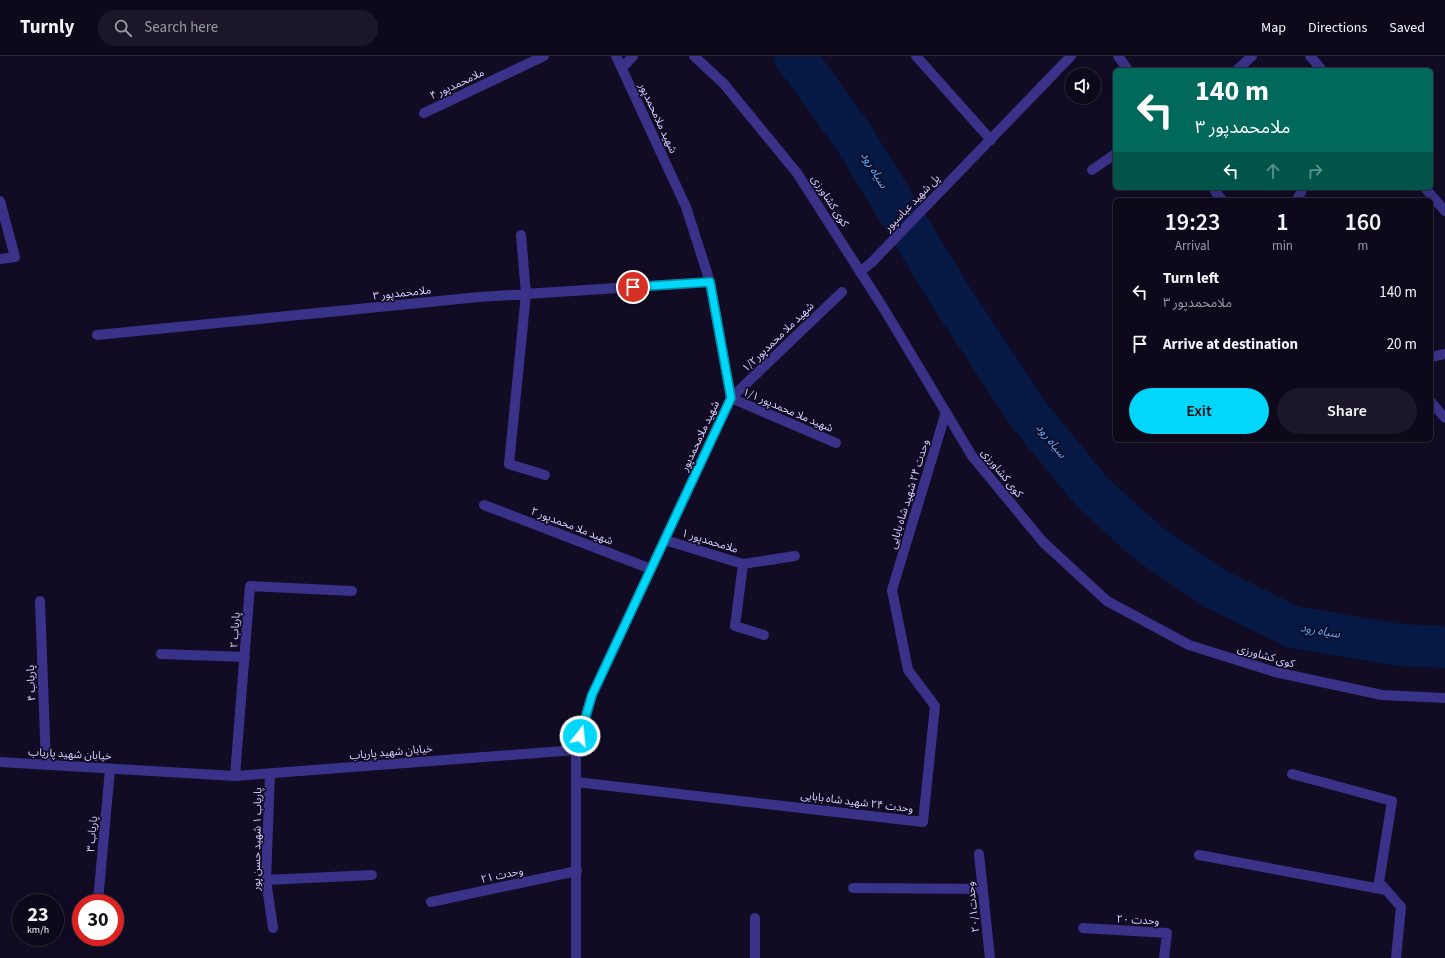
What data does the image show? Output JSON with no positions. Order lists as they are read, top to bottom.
{
  "streets": {
    "street": [
      "ملامحمدپور ۴",
      "شهید ملامحمدپور",
      "کوی کشاورزی",
      "پل شهید عباسپور",
      "ملامحمدپور ۳",
      "شهید ملا محمدپور۱/۲",
      "شهید ملا محمدپور ۱/۱",
      "وحدت ۲۴ شهید شاه بابایی",
      "شهید ملا محمدپور ۲",
      "ملامحمدپور ۱",
      "پاریاب ۲",
      "پاریاب ۴",
      "خیابان شهید پاریاب",
      "پاریاب ۳",
      "پاریاب ۱ شهید حسن پور",
      "وحدت ۲۱",
      "وحدت۲۰/۱",
      "وحدت ۲۰"
    ]
  },
  "crossings": [
    ["شهید ملامحمدپور", "ملامحمدپور ۳"],
    ["شهید ملامحمدپور", "شهید ملا محمدپور۱/۲"],
    ["شهید ملامحمدپور", "شهید ملا محمدپور ۱/۱"],
    ["شهید ملامحمدپور", "شهید ملا محمدپور ۲"],
    ["شهید ملامحمدپور", "ملامحمدپور ۱"],
    ["شهید ملامحمدپور", "خیابان شهید پاریاب"],
    ["کوی کشاورزی", "پل شهید عباسپور"],
    ["کوی کشاورزی", "وحدت ۲۴ شهید شاه بابایی"],
    ["شهید ملا محمدپور۱/۲", "شهید ملا محمدپور ۱/۱"],
    ["پاریاب ۲", "خیابان شهید پاریاب"],
    ["پاریاب ۴", "خیابان شهید پاریاب"],
    ["خیابان شهید پاریاب", "پاریاب ۳"],
    ["خیابان شهید پاریاب", "پاریاب ۱ شهید حسن پور"]
  ],
  "water": ["سیاه رود"],
  "page": {
    "header": "Turnly",
    "search": "Search here",
    "nav": ["Map", "Directions", "Saved"],
    "turn": ["140 m", "ملامحمدپور ۳"],
    "eta": [
      "19:23",
      "Arrival",
      "1",
      "min",
      "160",
      "m"
    ],
    "list": [
      {
        "name": "Turn left",
        "note": "ملامحمدپور ۳",
        "value": "140 m"
      },
      {
        "name": "Arrive at destination",
        "value": "20 m"
      }
    ],
    "buttons": ["Exit", "Share"],
    "speed": "23 km/h",
    "limit": "30"
  }
}
